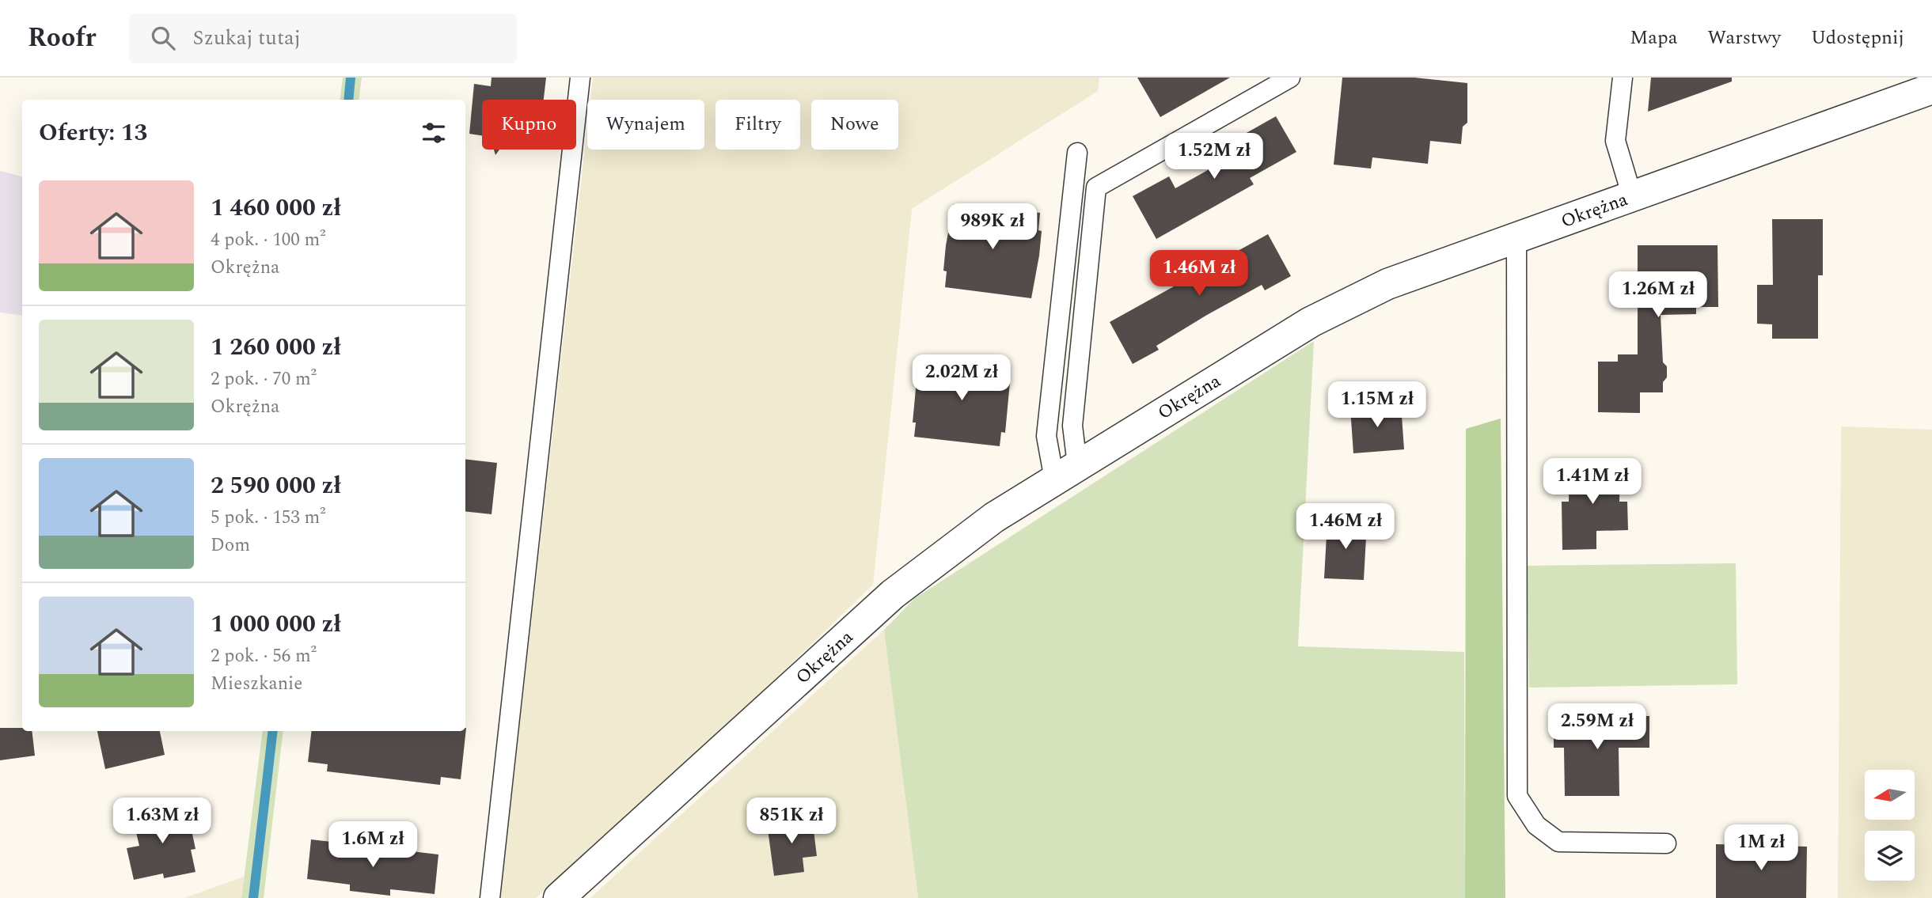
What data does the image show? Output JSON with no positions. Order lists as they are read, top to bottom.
{
  "streets": {
    "street": ["Okrężna"]
  },
  "north": "left",
  "page": {
    "header": "Roofr",
    "search": "Szukaj tutaj",
    "nav": ["Mapa", "Warstwy", "Udostępnij"],
    "chip": [
      "Kupno",
      "Wynajem",
      "Filtry",
      "Nowe"
    ],
    "heading": "Oferty: 13",
    "price": [
      "1.52M zł",
      "989K zł",
      "1.46M zł",
      "1.26M zł",
      "2.02M zł",
      "1.15M zł",
      "1.41M zł",
      "1.46M zł",
      "2.59M zł",
      "1.63M zł",
      "851K zł",
      "1.6M zł",
      "1M zł"
    ],
    "list": [
      {
        "name": "1 460 000 zł",
        "note": "4 pok. · 100 m² · Okrężna"
      },
      {
        "name": "1 260 000 zł",
        "note": "2 pok. · 70 m² · Okrężna"
      },
      {
        "name": "2 590 000 zł",
        "note": "5 pok. · 153 m² · Dom"
      },
      {
        "name": "1 000 000 zł",
        "note": "2 pok. · 56 m² · Mieszkanie"
      }
    ]
  }
}
